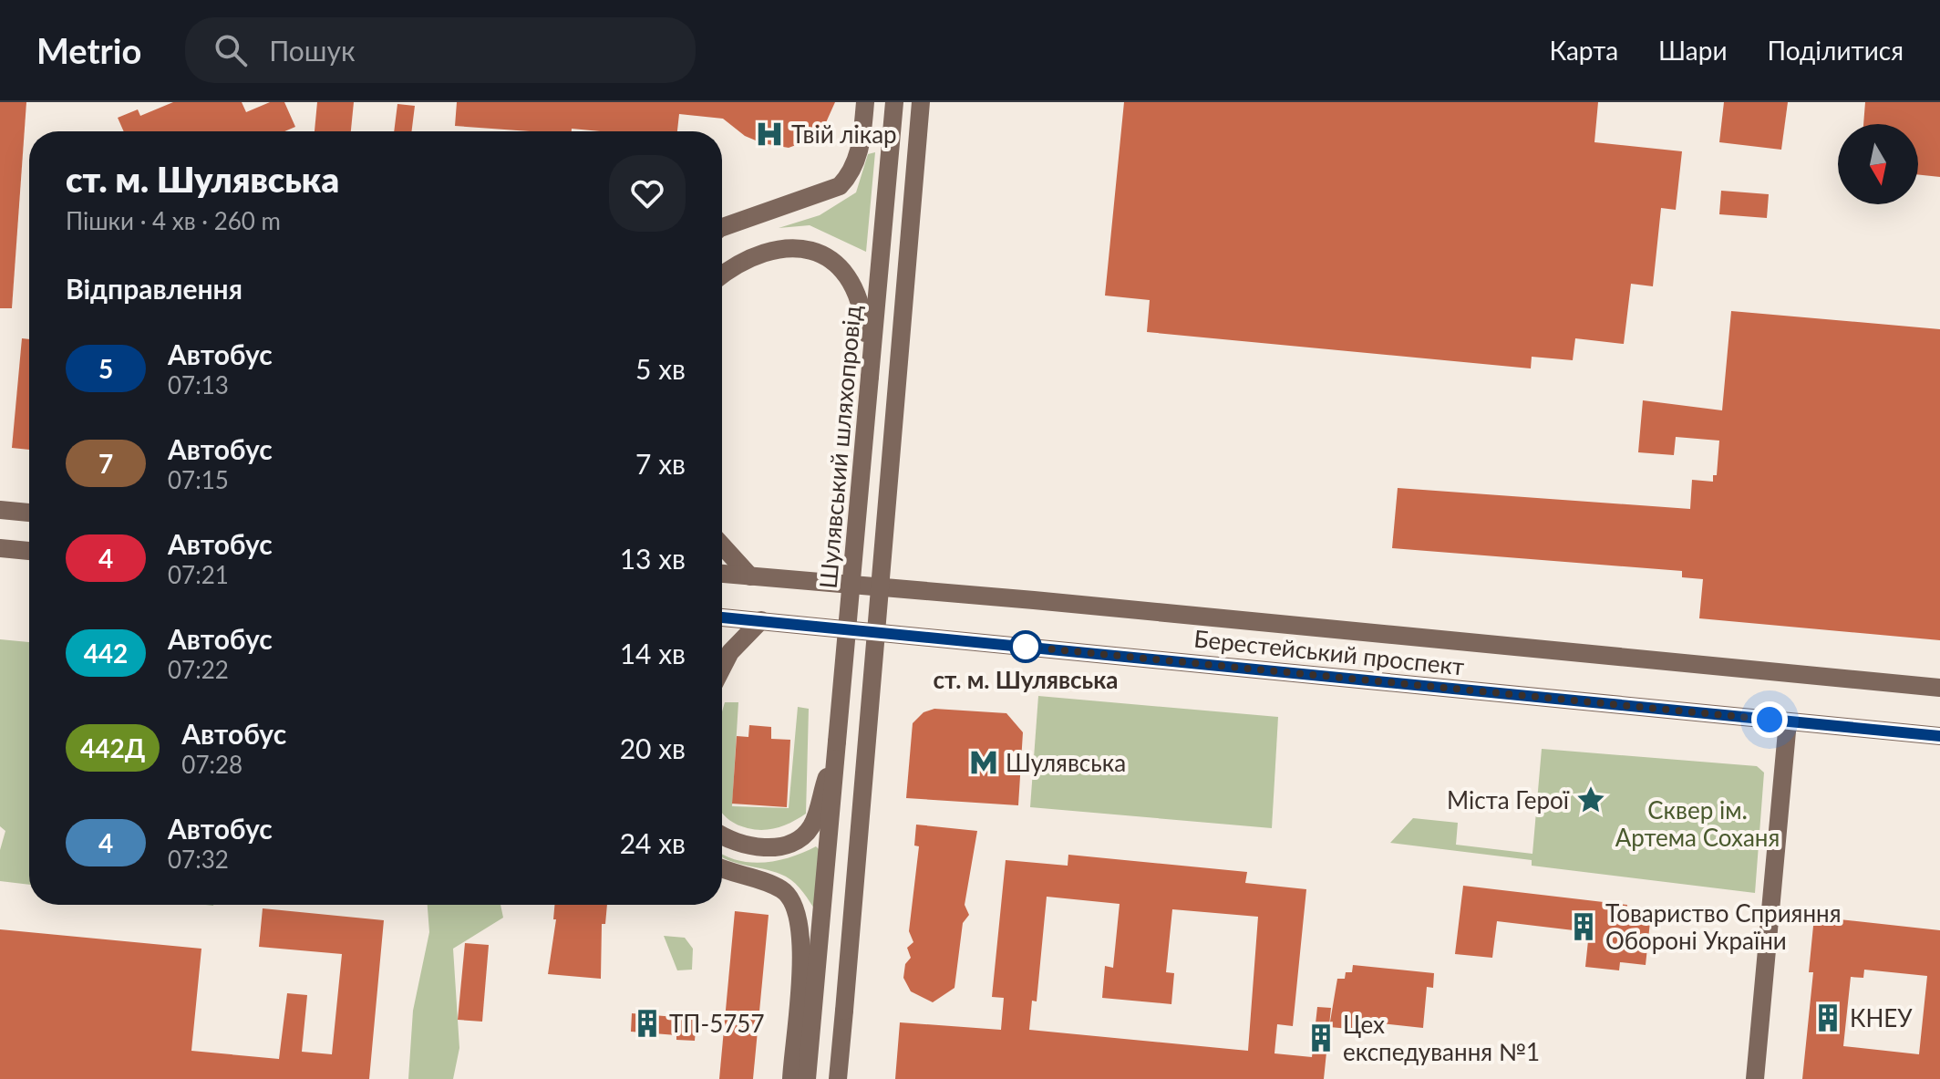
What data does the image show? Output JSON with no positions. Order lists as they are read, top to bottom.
{
  "streets": {
    "main road": ["Шулявський шляхопровід", "Берестейський проспект"]
  },
  "parks": ["Сквер ім. Артема Соханя"],
  "places": {
    "hospital": ["Твій лікар"],
    "other": ["ст. м. Шулявська"],
    "metro station": ["Шулявська"],
    "place": ["Міста Герої"],
    "building": [
      "Товариство Сприяння Обороні України",
      "КНЕУ",
      "ТП-5757",
      "Цех експедування №1"
    ]
  },
  "lines": ["bus line 5"],
  "north": "bottom",
  "page": {
    "header": "Metrio",
    "search": "Пошук",
    "nav": ["Карта", "Шари", "Поділитися"],
    "heading": [
      ["ст. м. Шулявська", "Пішки · 4 хв · 260 m"],
      "Відправлення"
    ],
    "list": [
      {
        "mark": "5",
        "name": "Автобус",
        "note": "07:13",
        "value": "5 хв"
      },
      {
        "mark": "7",
        "name": "Автобус",
        "note": "07:15",
        "value": "7 хв"
      },
      {
        "mark": "4",
        "name": "Автобус",
        "note": "07:21",
        "value": "13 хв"
      },
      {
        "mark": "442",
        "name": "Автобус",
        "note": "07:22",
        "value": "14 хв"
      },
      {
        "mark": "442Д",
        "name": "Автобус",
        "note": "07:28",
        "value": "20 хв"
      },
      {
        "mark": "4",
        "name": "Автобус",
        "note": "07:32",
        "value": "24 хв"
      }
    ]
  }
}
